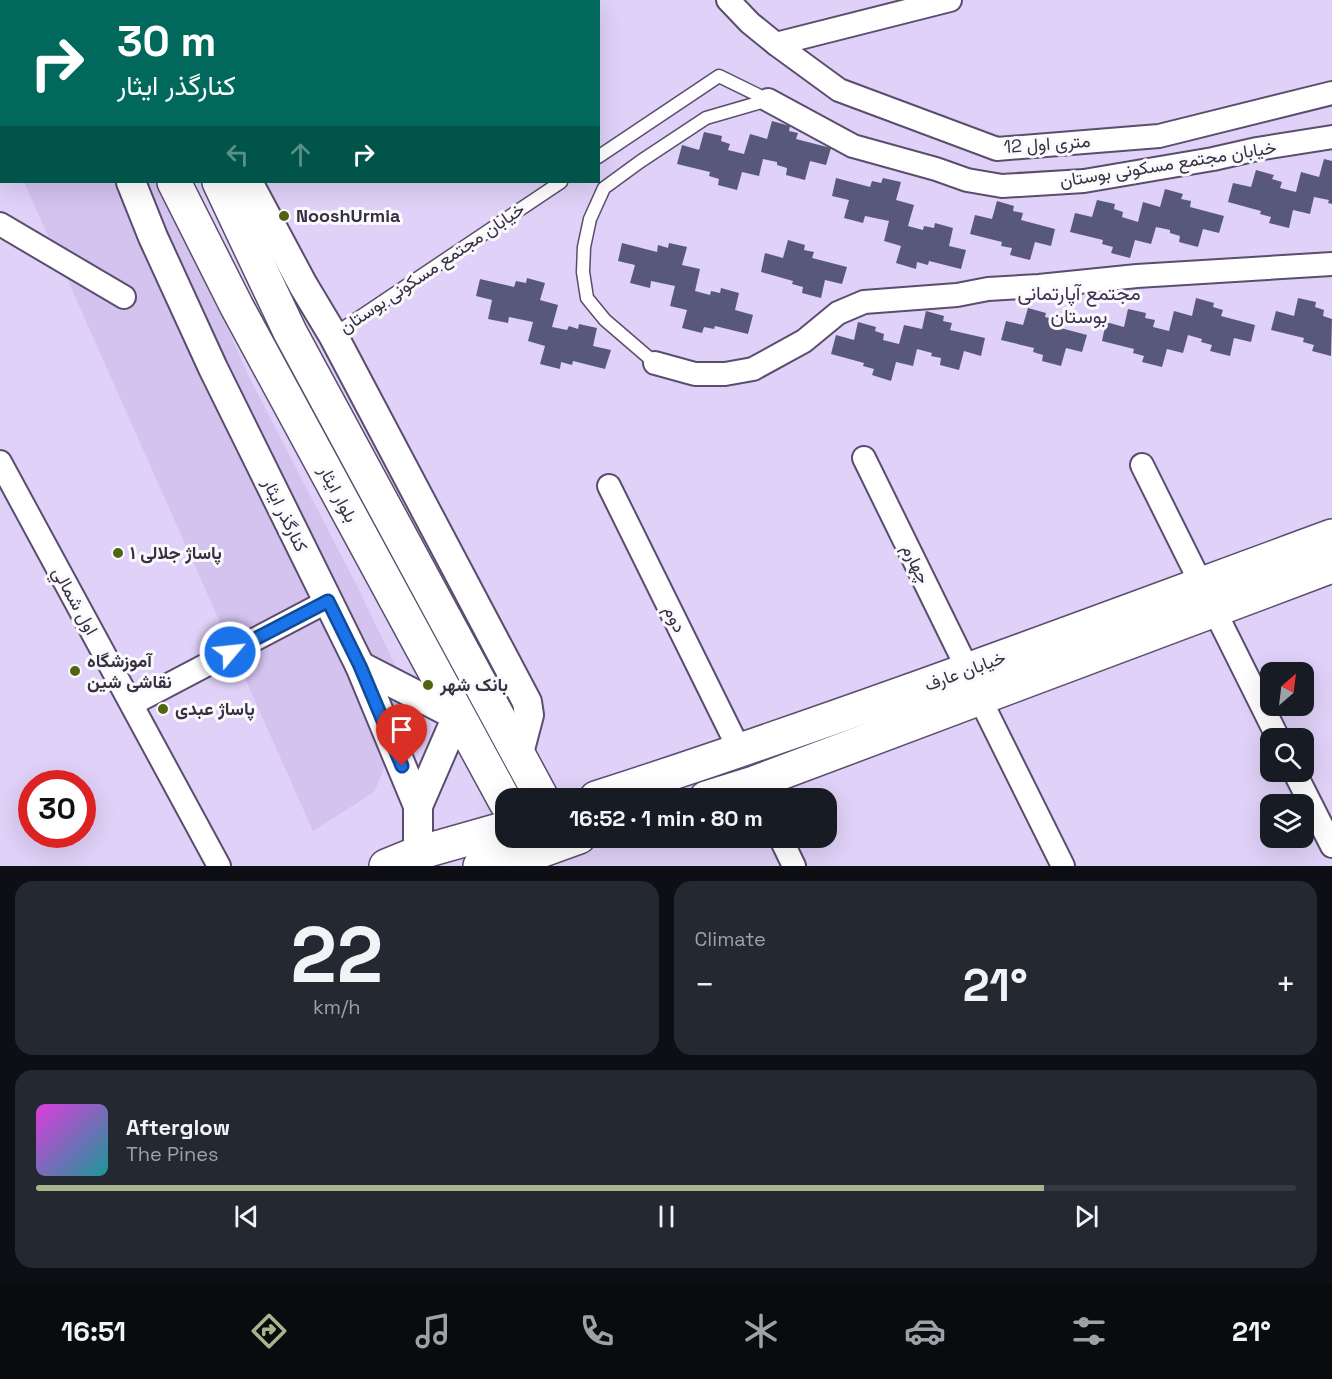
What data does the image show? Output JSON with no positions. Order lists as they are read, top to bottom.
{
  "streets": {
    "main road": ["بلوار ایثار", "خیابان عارف"],
    "street": [
      "12 متری اول",
      "خیابان مجتمع مسکونی بوستان",
      "کنارگذر ایثار",
      "چهارم",
      "اول شمالي",
      "دوم"
    ]
  },
  "crossings": [
    ["چهارم", "خیابان عارف"],
    ["دوم", "خیابان عارف"]
  ],
  "districts": ["مجتمع آپارتمانی بوستان"],
  "places": [
    "NooshUrmia",
    "پاساژ جلالی ۱",
    "آموزشگاه نقاشی شین",
    "بانک شهر",
    "پاساژ عبدی"
  ],
  "north": "top right",
  "page": {
    "turn": ["30 m", "کنارگذر ایثار"],
    "limit": "30",
    "trip": "16:52 · 1 min · 80 m",
    "tile": [
      ["22", "km/h"],
      "Climate"
    ],
    "heat": ["−", "21°", "+"],
    "song": ["Afterglow", "The Pines"],
    "tabs": ["16:51", "21°"]
  }
}
